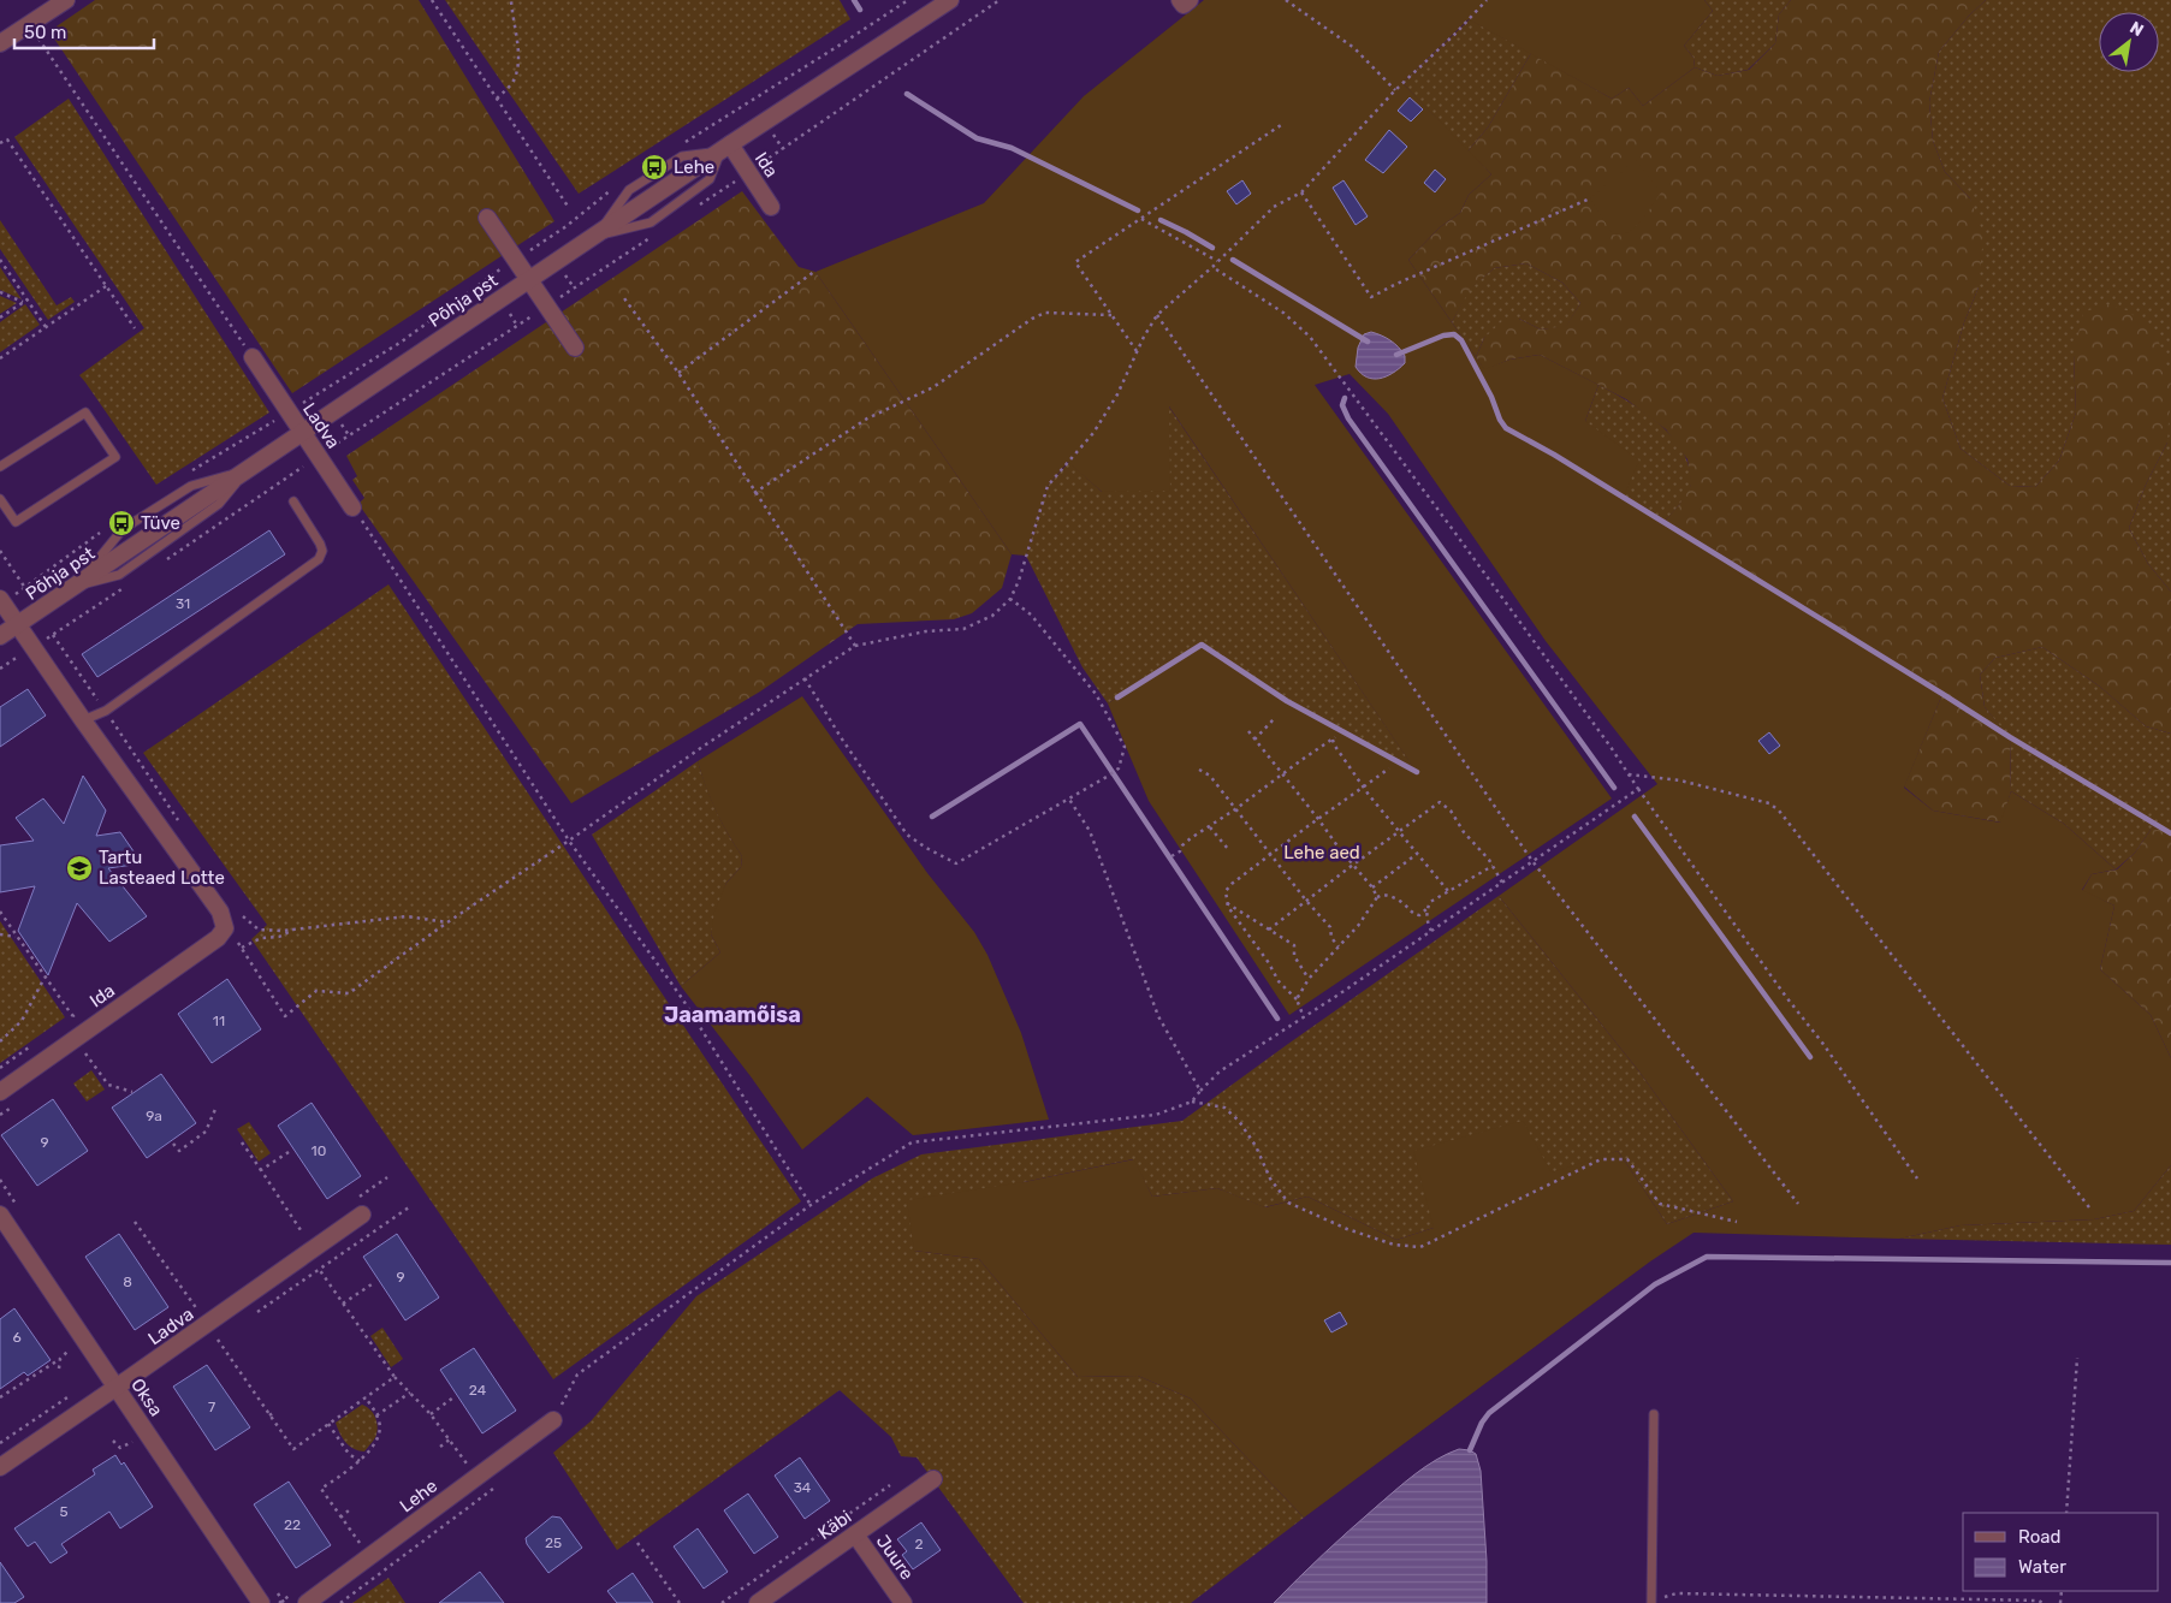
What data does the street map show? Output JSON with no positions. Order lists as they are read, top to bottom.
{
  "streets": {
    "street": [
      "Ida",
      "Põhja pst",
      "Ladva",
      "Oksa",
      "Lehe",
      "Käbi",
      "Juure"
    ]
  },
  "crossings": [
    ["Ida", "Põhja pst"],
    ["Põhja pst", "Ladva"],
    ["Ladva", "Oksa"],
    ["Käbi", "Juure"]
  ],
  "districts": ["Jaamamõisa"],
  "parks": ["Lehe aed"],
  "places": {
    "bus stop": ["Lehe", "Tüve"],
    "school or university": ["Tartu Lasteaed Lotte"]
  },
  "house_numbers": [
    "31",
    "11",
    "9a",
    "9",
    "10",
    "9",
    "8",
    "6",
    "24",
    "7",
    "34",
    "5",
    "22",
    "25",
    "2"
  ],
  "legend": ["Road", "Water"],
  "scale_bar": "50 m",
  "north": "top right"
}
